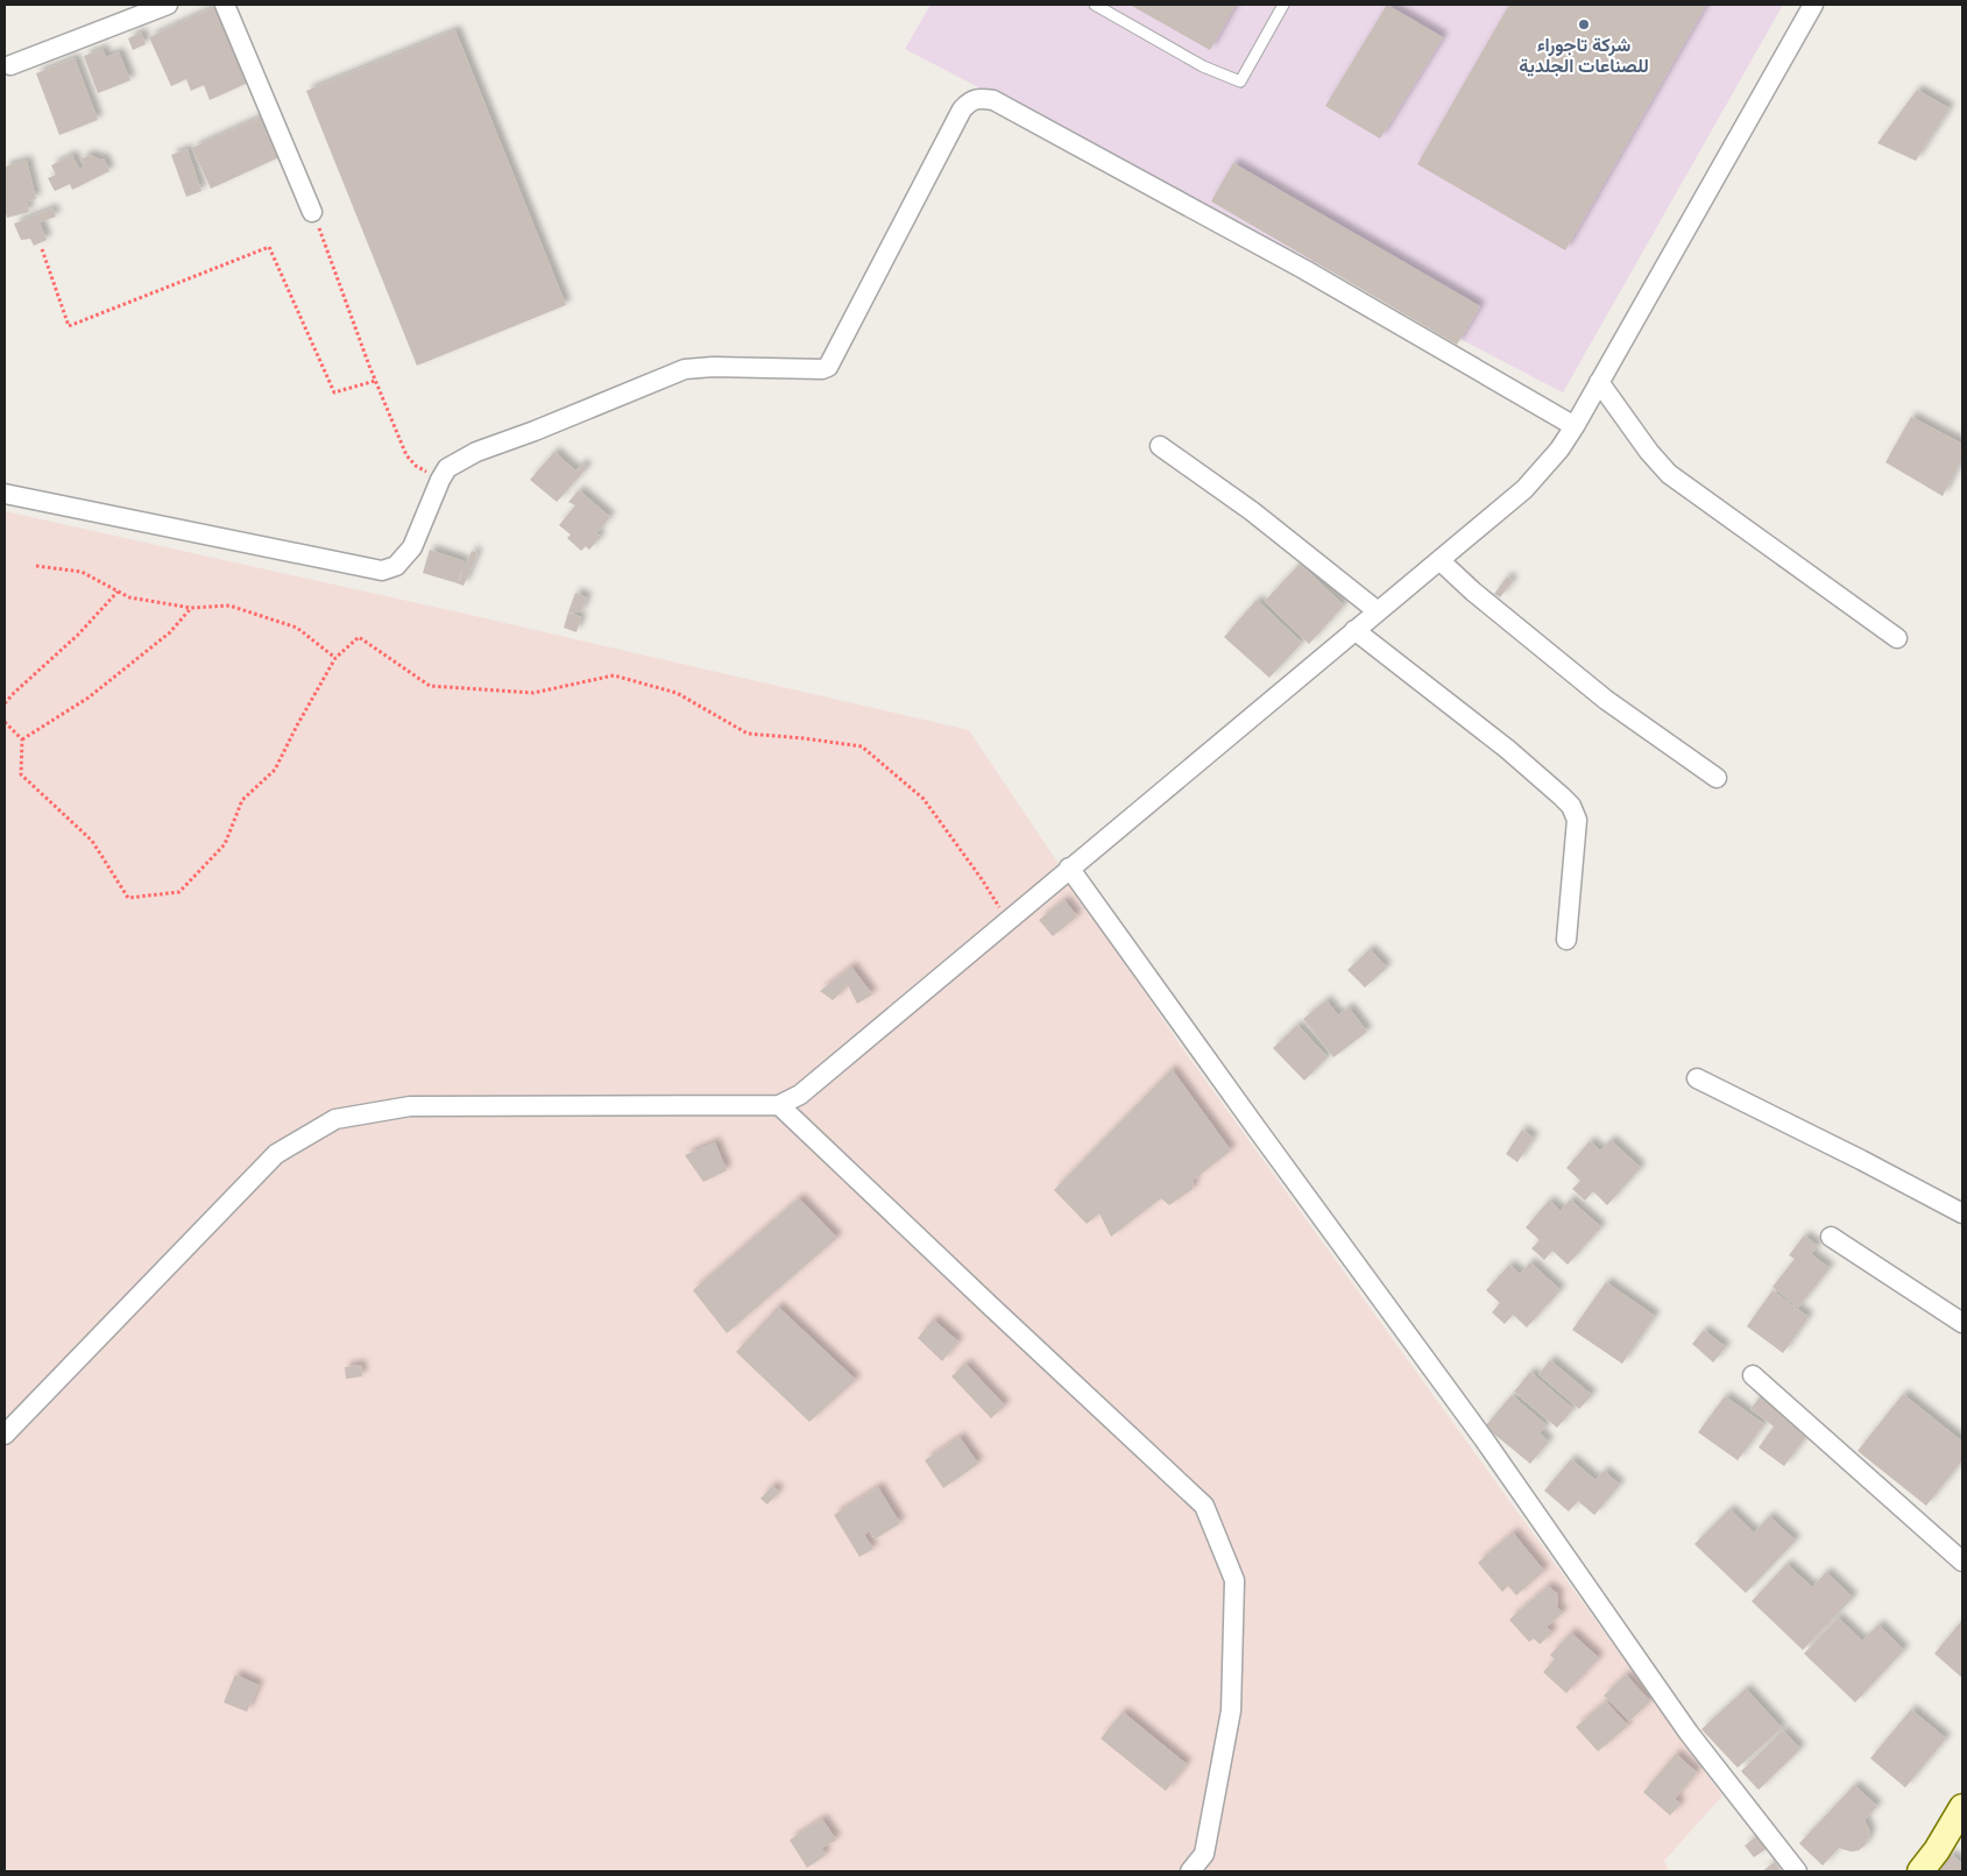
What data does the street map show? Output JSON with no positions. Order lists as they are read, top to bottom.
{
  "places": ["شركة تاجوراء للصناعات الجلدية"]
}
